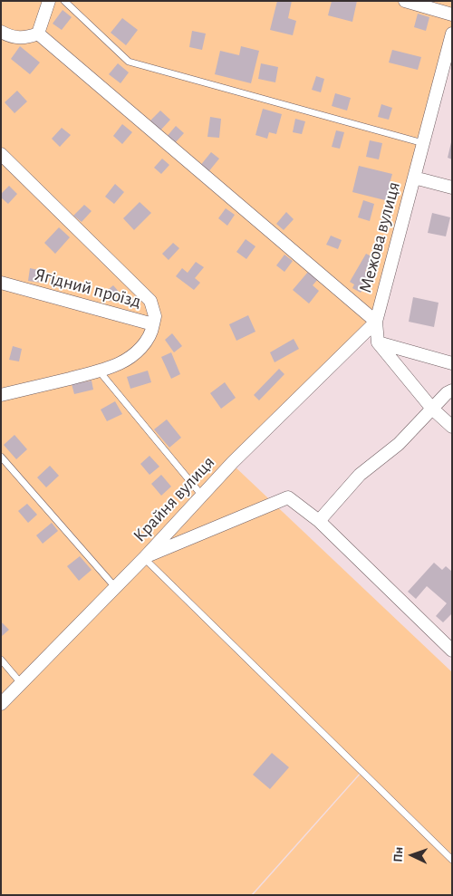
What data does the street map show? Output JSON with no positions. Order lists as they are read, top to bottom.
{
  "streets": {
    "street": ["Межова вулиця", "Ягідний проїзд", "Крайня вулиця"]
  },
  "crossings": [
    ["Межова вулиця", "Крайня вулиця"]
  ],
  "north": "left"
}
